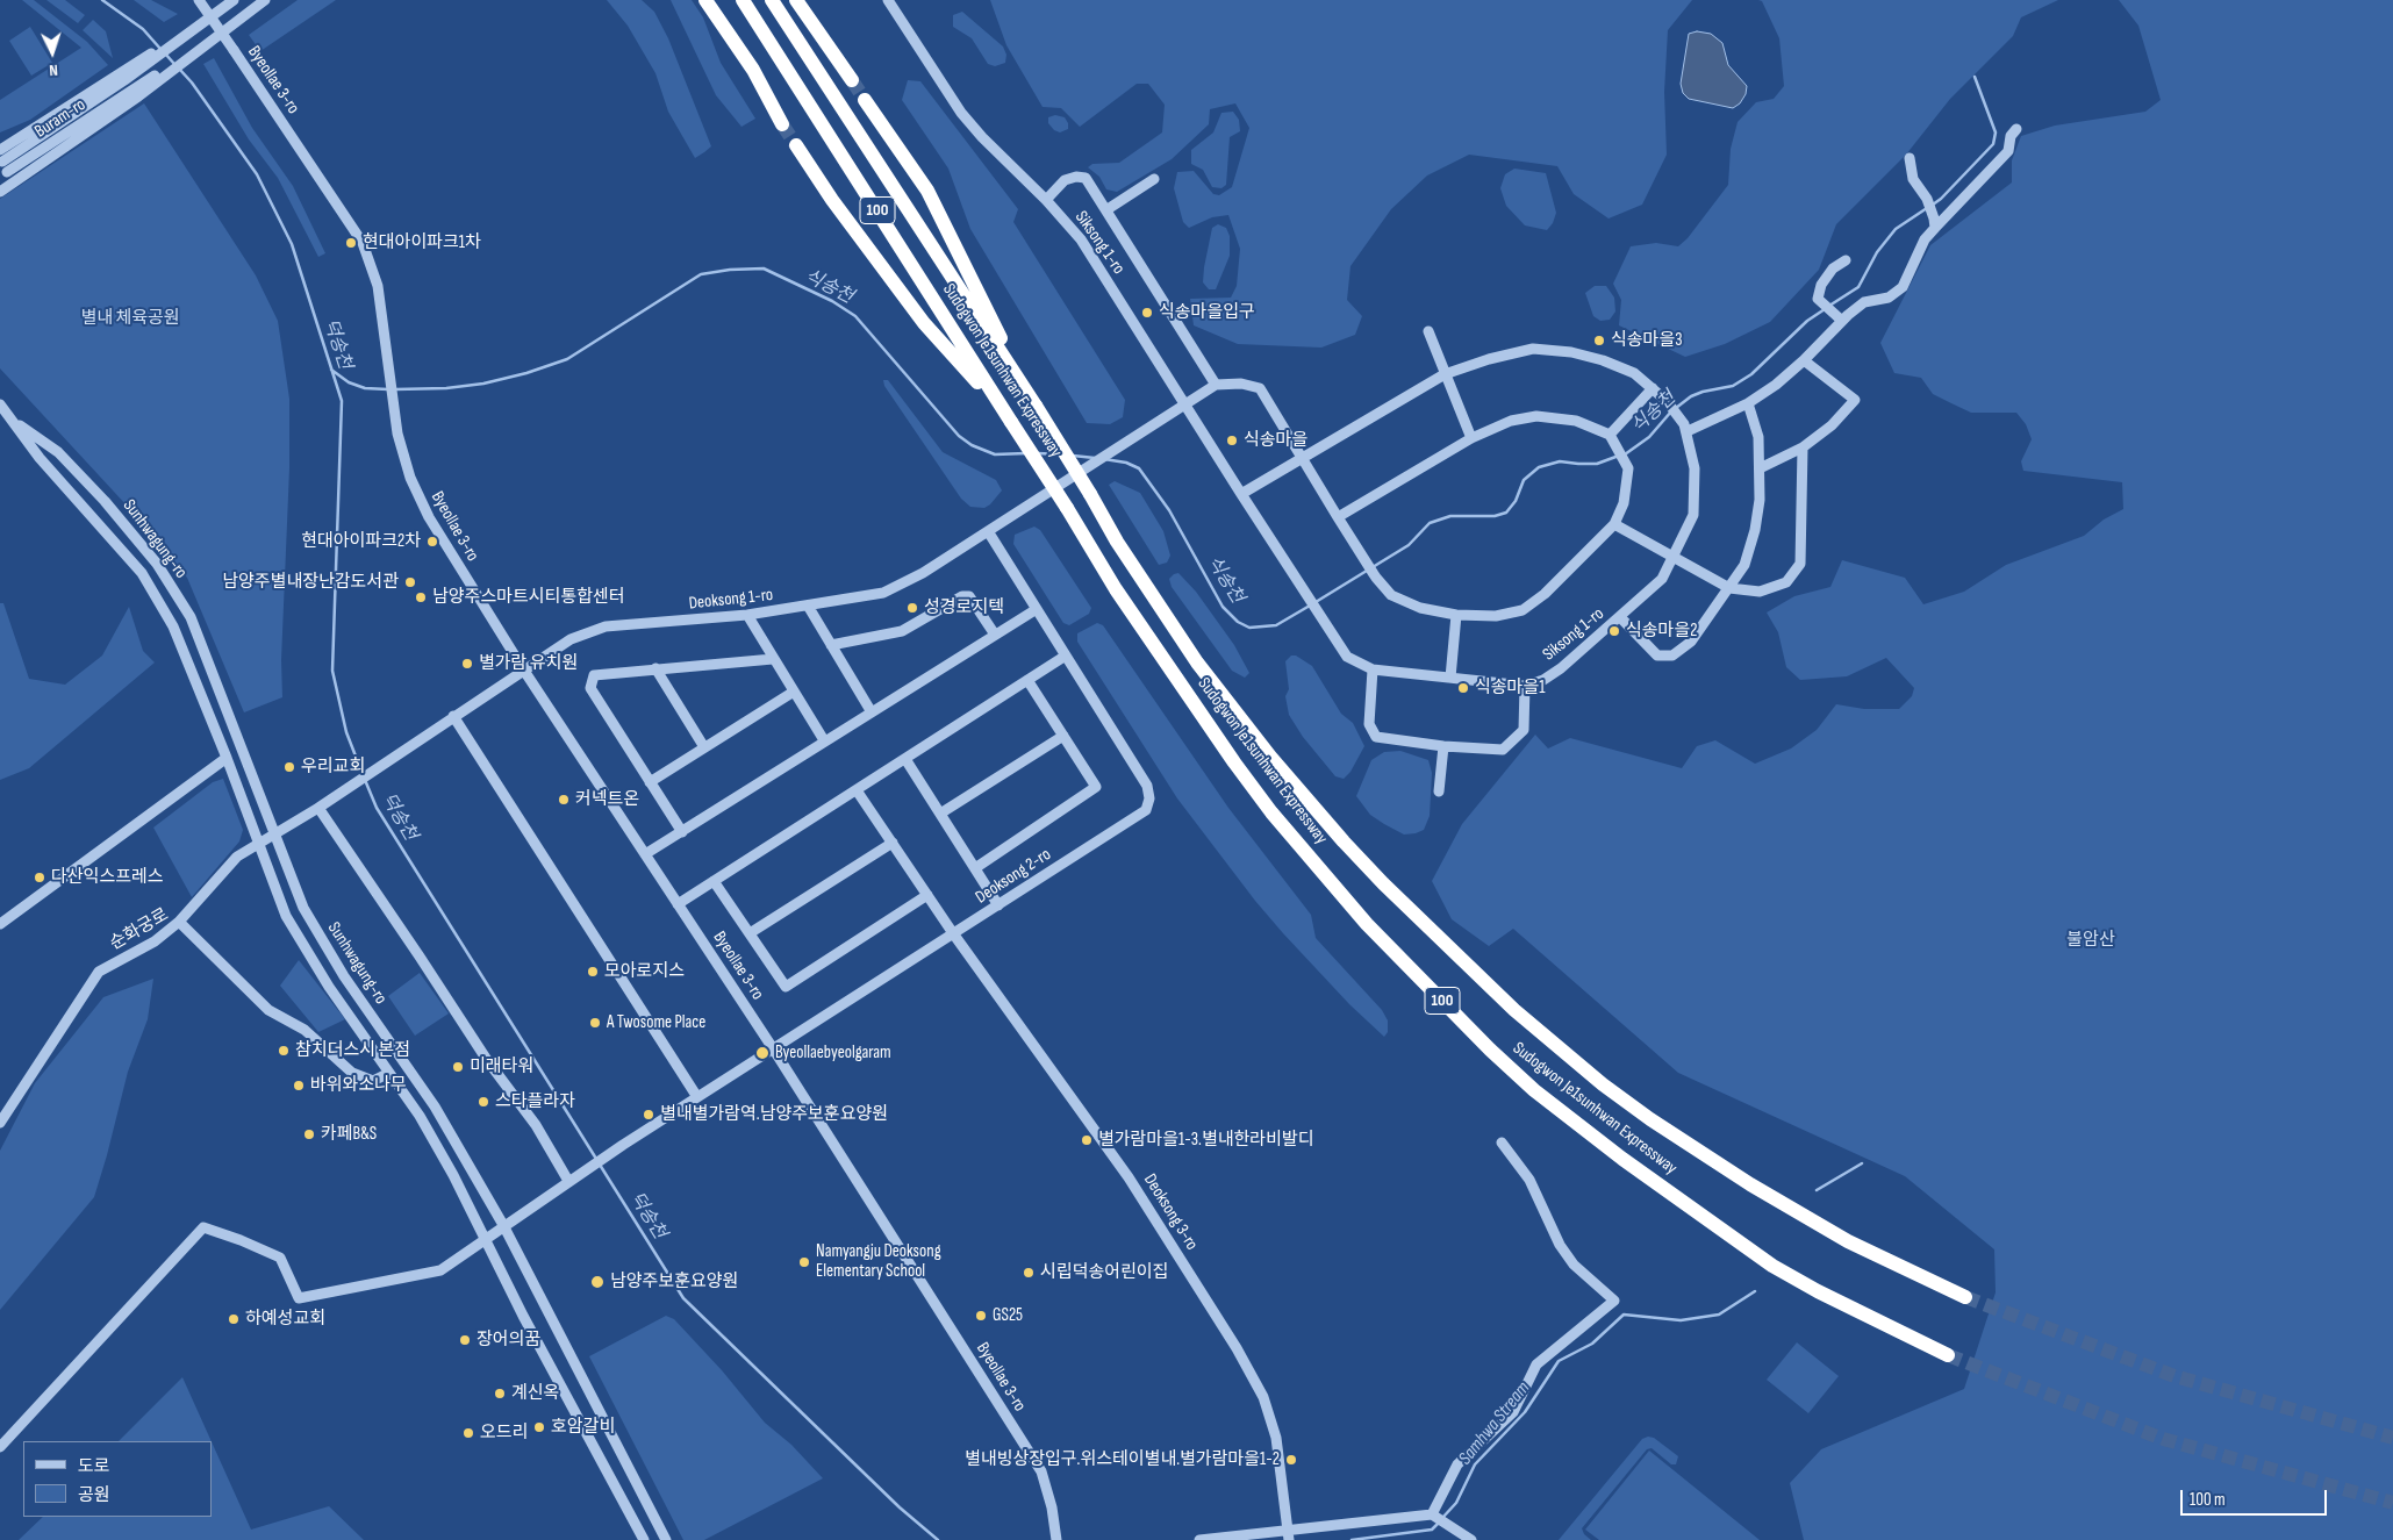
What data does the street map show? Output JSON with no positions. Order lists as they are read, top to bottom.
{
  "streets": {
    "highway": ["100", "Sudogwon Je1sunhwan Expressway"],
    "street": [
      "Byeollae 3-ro",
      "Buram-ro",
      "Siksong 1-ro",
      "Sunhwagung-ro",
      "Deoksong 1-ro",
      "Deoksong 2-ro",
      "순화궁로",
      "Deoksong 3-ro"
    ]
  },
  "crossings": [
    ["Byeollae 3-ro", "Deoksong 1-ro"],
    ["Byeollae 3-ro", "Deoksong 2-ro"],
    ["Siksong 1-ro", "Deoksong 1-ro"],
    ["Sunhwagung-ro", "순화궁로"],
    ["Deoksong 1-ro", "Deoksong 2-ro"],
    ["Deoksong 2-ro", "Deoksong 3-ro"]
  ],
  "water": ["식송천", "덕송천", "Samhwa Stream"],
  "parks": ["별내 체육공원", "불암산"],
  "places": [
    "현대아이파크1차",
    "식송마을입구",
    "식송마을3",
    "식송마을",
    "현대아이파크2차",
    "남양주별내장난감도서관",
    "남양주스마트시티통합센터",
    "성경로지텍",
    "식송마을2",
    "별가람 유치원",
    "식송마을1",
    "우리교회",
    "커넥트온",
    "다산익스프레스",
    "모아로지스",
    "A Twosome Place",
    "참치더스시 본점",
    "Byeollaebyeolgaram",
    "미래타워",
    "바위와소나무",
    "스타플라자",
    "별내별가람역.남양주보훈요양원",
    "카페B&S",
    "별가람마을1-3.별내한라비발디",
    "Namyangju Deoksong Elementary School",
    "시립덕송어린이집",
    "남양주보훈요양원",
    "GS25",
    "하예성교회",
    "장어의꿈",
    "계신옥",
    "호암갈비",
    "오드리",
    "별내빙상장입구.위스테이별내.별가람마을1-2"
  ],
  "legend": ["도로", "공원"],
  "scale_bar": "100 m",
  "north": "bottom"
}
